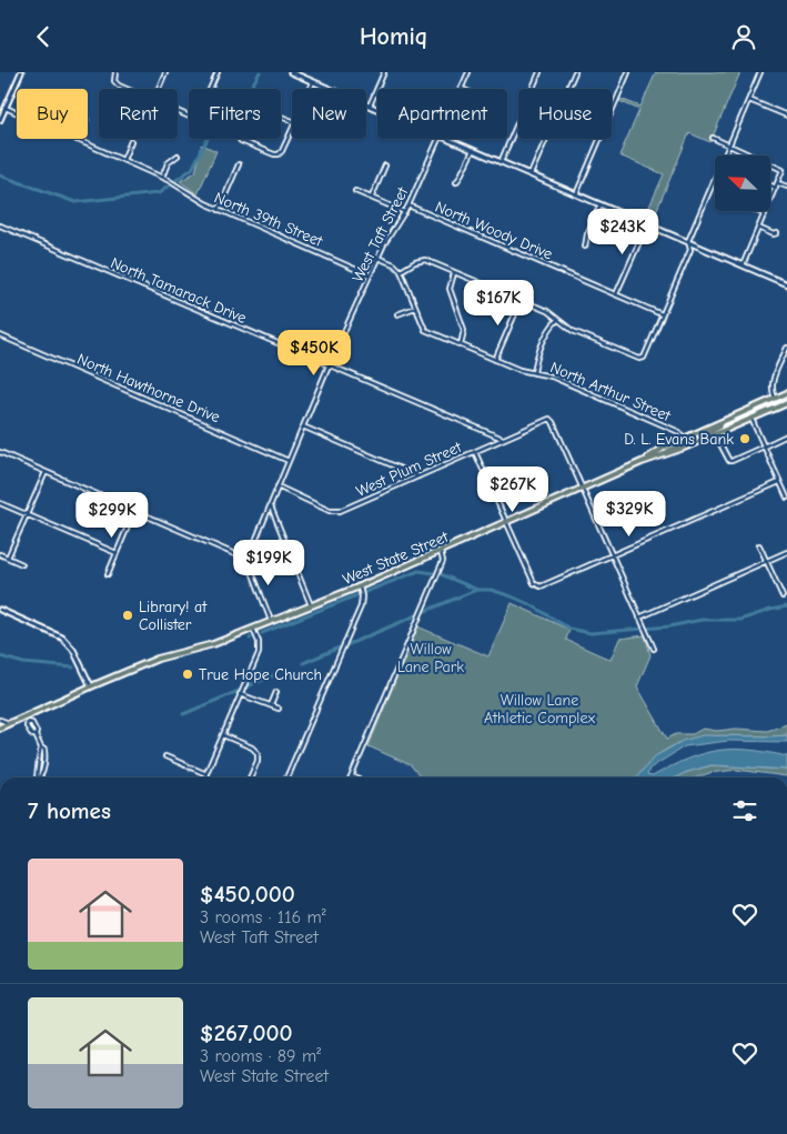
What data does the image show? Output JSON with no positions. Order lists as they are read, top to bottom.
{
  "streets": {
    "main road": ["West State Street"],
    "street": [
      "North 39th Street",
      "North Woody Drive",
      "West Taft Street",
      "North Tamarack Drive",
      "North Hawthorne Drive",
      "North Arthur Street",
      "West Plum Street"
    ]
  },
  "crossings": [
    ["North 39th Street", "West Taft Street"],
    ["North Woody Drive", "West Taft Street"],
    ["West Taft Street", "North Tamarack Drive"],
    ["West Taft Street", "North Hawthorne Drive"],
    ["West Taft Street", "West Plum Street"],
    ["North Tamarack Drive", "West Plum Street"],
    ["North Arthur Street", "West State Street"],
    ["West Plum Street", "West State Street"]
  ],
  "parks": ["Willow Lane Park", "Willow Lane Athletic Complex"],
  "places": ["D. L. Evans Bank", "Library! at Collister", "True Hope Church"],
  "north": "top left",
  "page": {
    "header": "Homiq",
    "chip": [
      "Buy",
      "Rent",
      "Filters",
      "New",
      "Apartment",
      "House"
    ],
    "price": [
      "$243K",
      "$167K",
      "$450K",
      "$267K",
      "$329K",
      "$299K",
      "$199K"
    ],
    "heading": "7 homes",
    "list": [
      {
        "name": "$450,000",
        "note": "3 rooms · 116 m² · West Taft Street"
      },
      {
        "name": "$267,000",
        "note": "3 rooms · 89 m² · West State Street"
      }
    ]
  }
}
